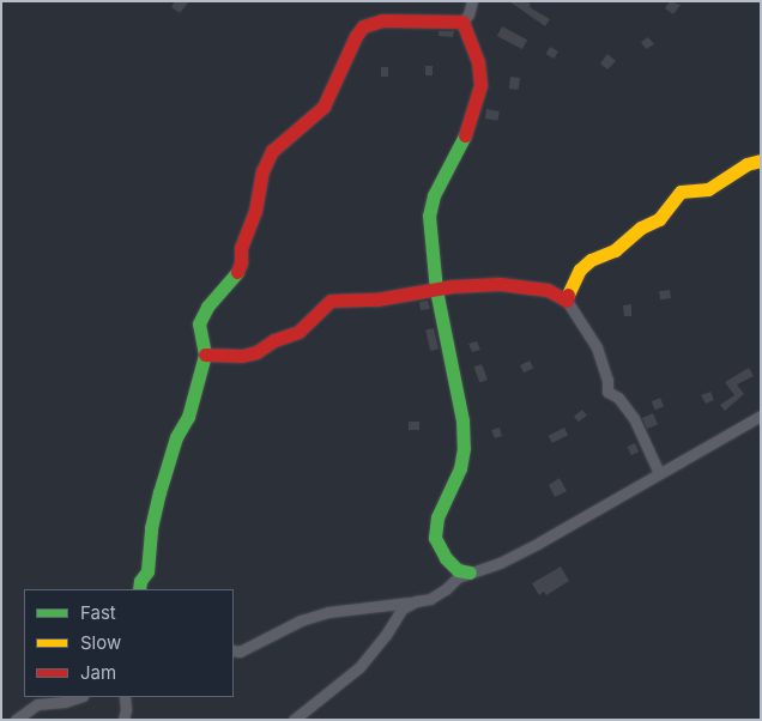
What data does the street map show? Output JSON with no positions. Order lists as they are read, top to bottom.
{
  "legend": ["Fast", "Slow", "Jam"]
}
